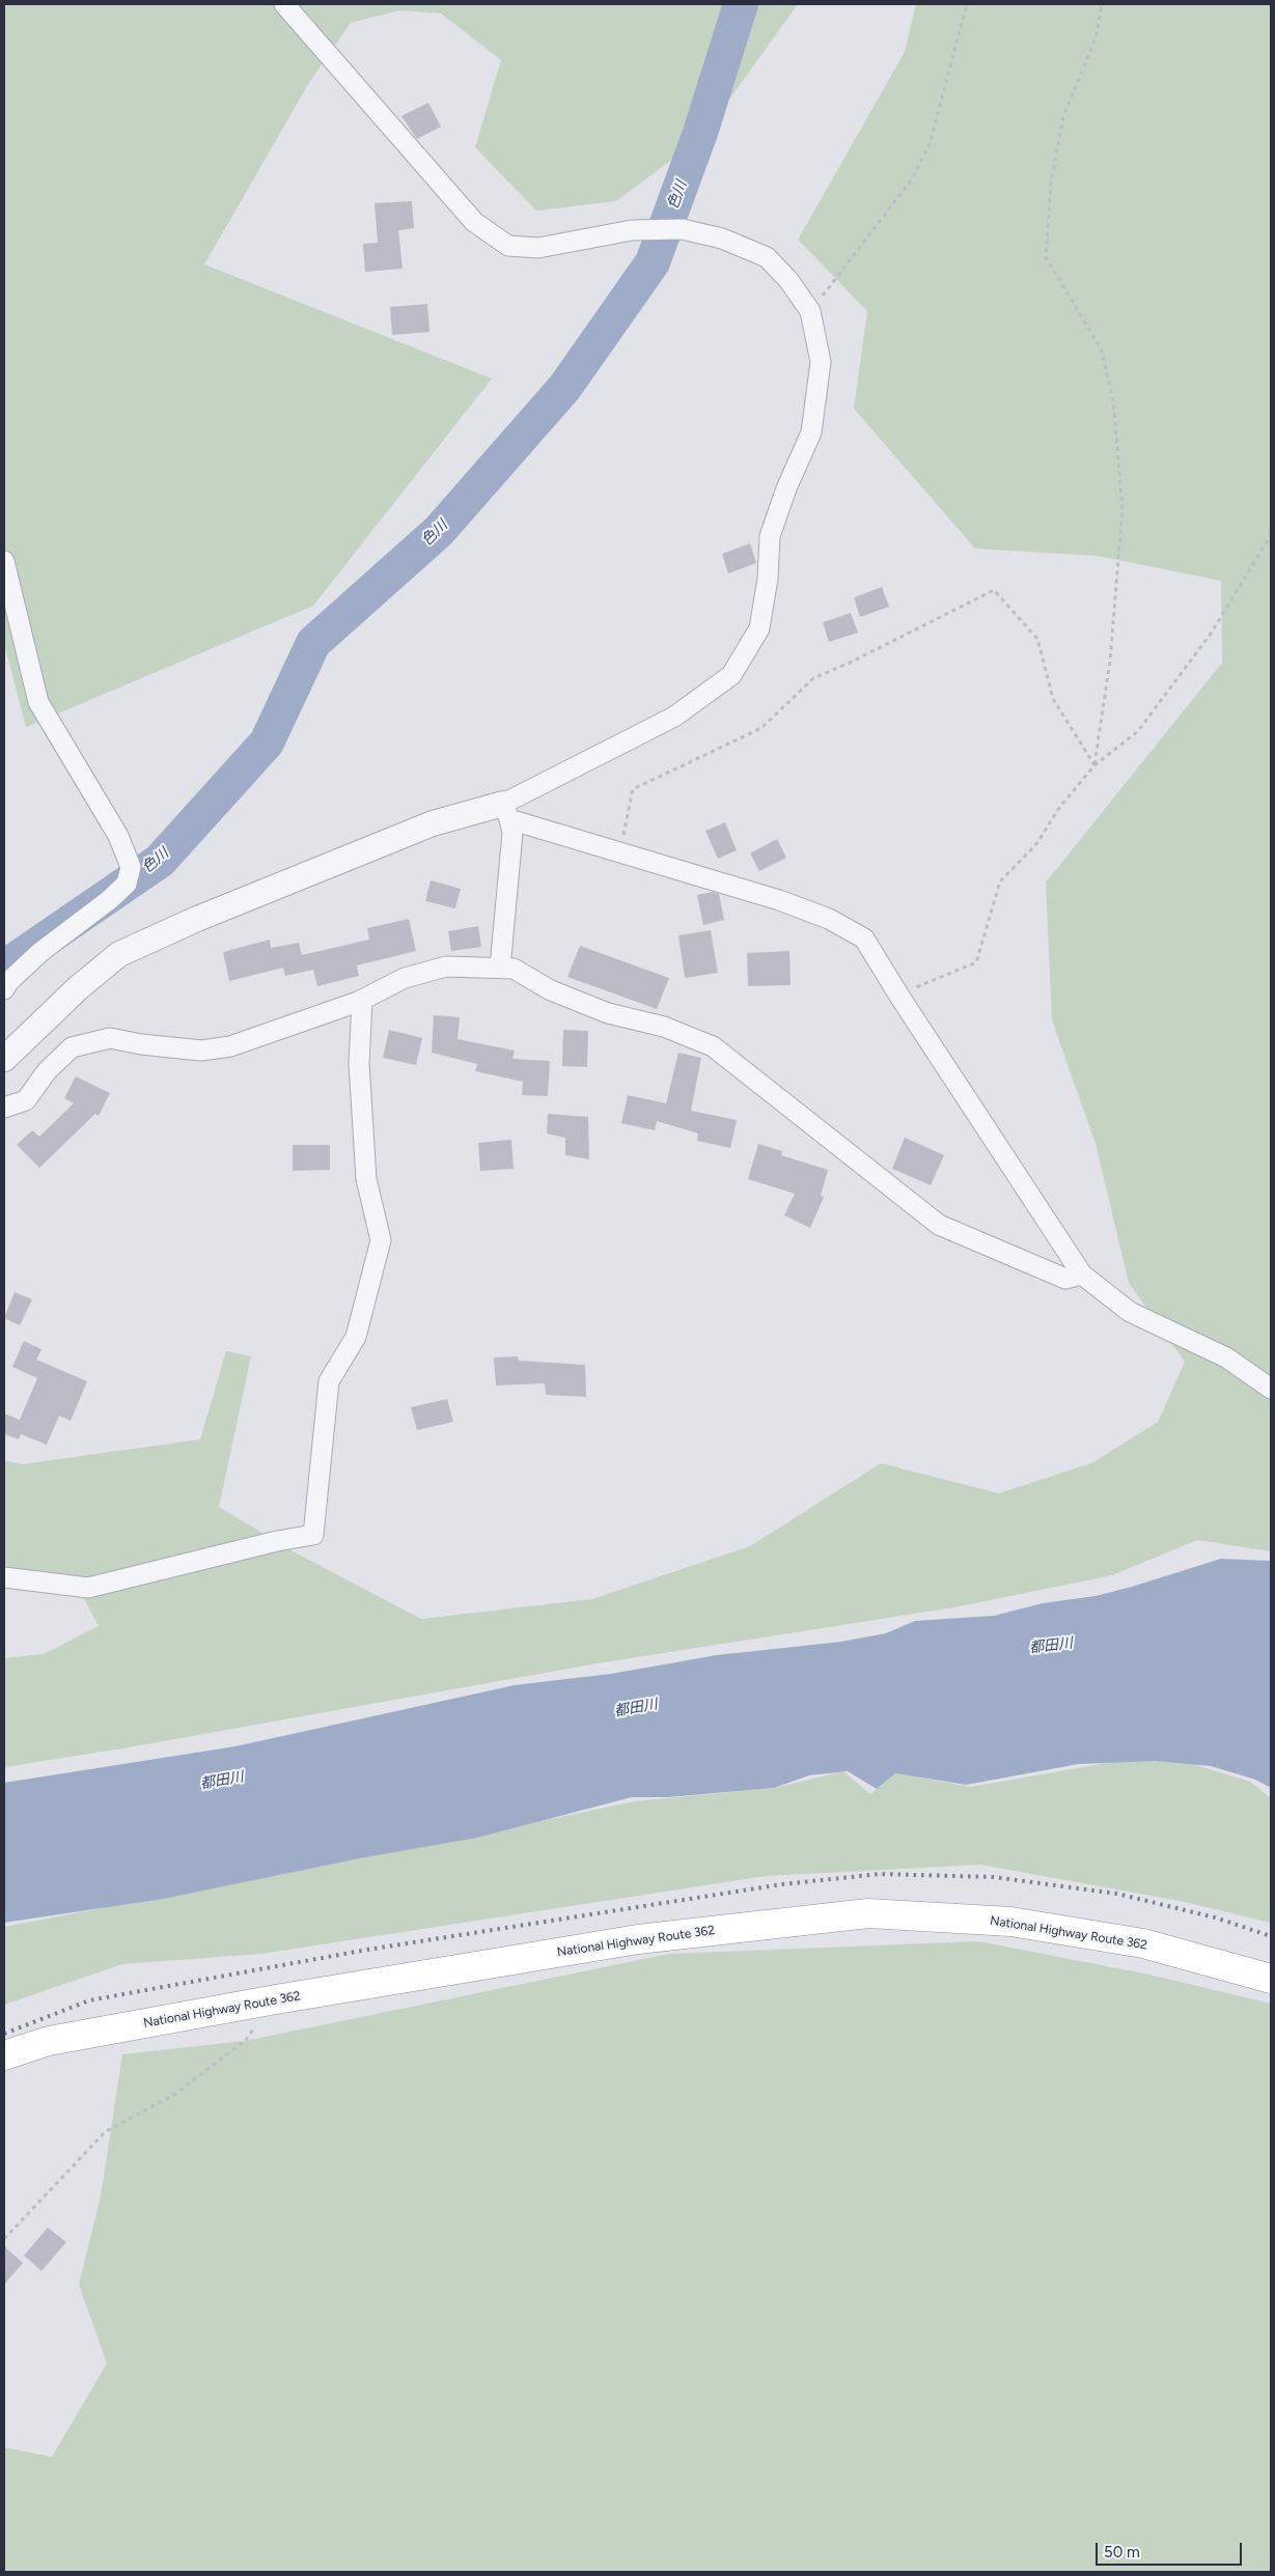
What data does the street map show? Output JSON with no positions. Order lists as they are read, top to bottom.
{
  "streets": {
    "highway": ["National Highway Route 362"]
  },
  "water": ["色川", "都田川"],
  "scale_bar": "50 m"
}
